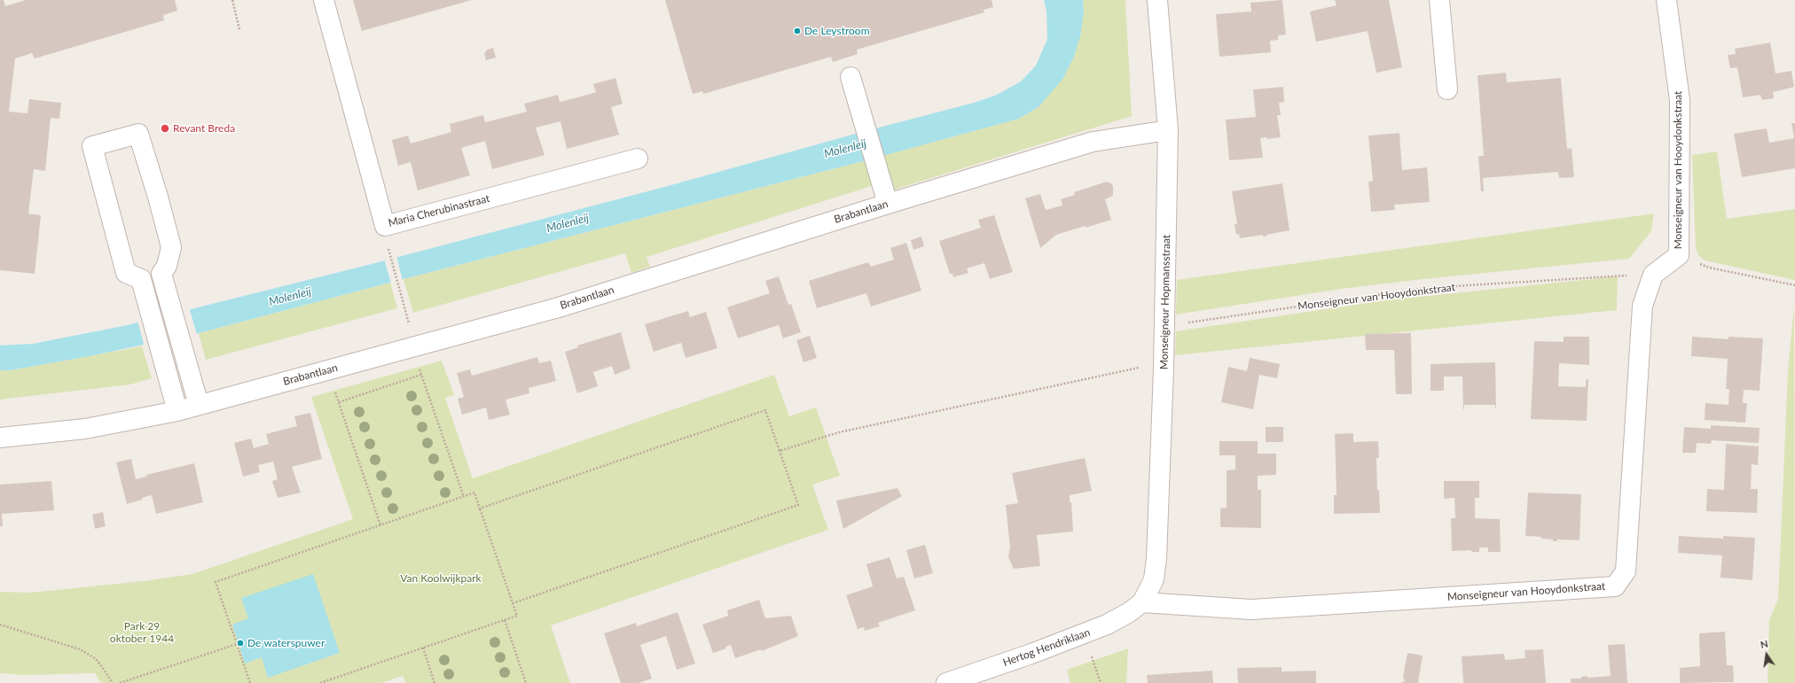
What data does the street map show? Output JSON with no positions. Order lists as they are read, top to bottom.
{
  "streets": {
    "street": [
      "Monseigneur van Hooydonkstraat",
      "Maria Cherubinastraat",
      "Brabantlaan",
      "Monseigneur Hopmansstraat",
      "Hertog Hendriklaan"
    ]
  },
  "crossings": [
    ["Monseigneur van Hooydonkstraat", "Monseigneur Hopmansstraat"],
    ["Monseigneur van Hooydonkstraat", "Hertog Hendriklaan"],
    ["Brabantlaan", "Monseigneur Hopmansstraat"],
    ["Monseigneur Hopmansstraat", "Hertog Hendriklaan"]
  ],
  "water": ["Molenleij"],
  "parks": ["Van Koolwijkpark", "Park 29 oktober 1944"],
  "places": ["De Leystroom", "Revant Breda", "De waterspuwer"],
  "north": "top"
}
